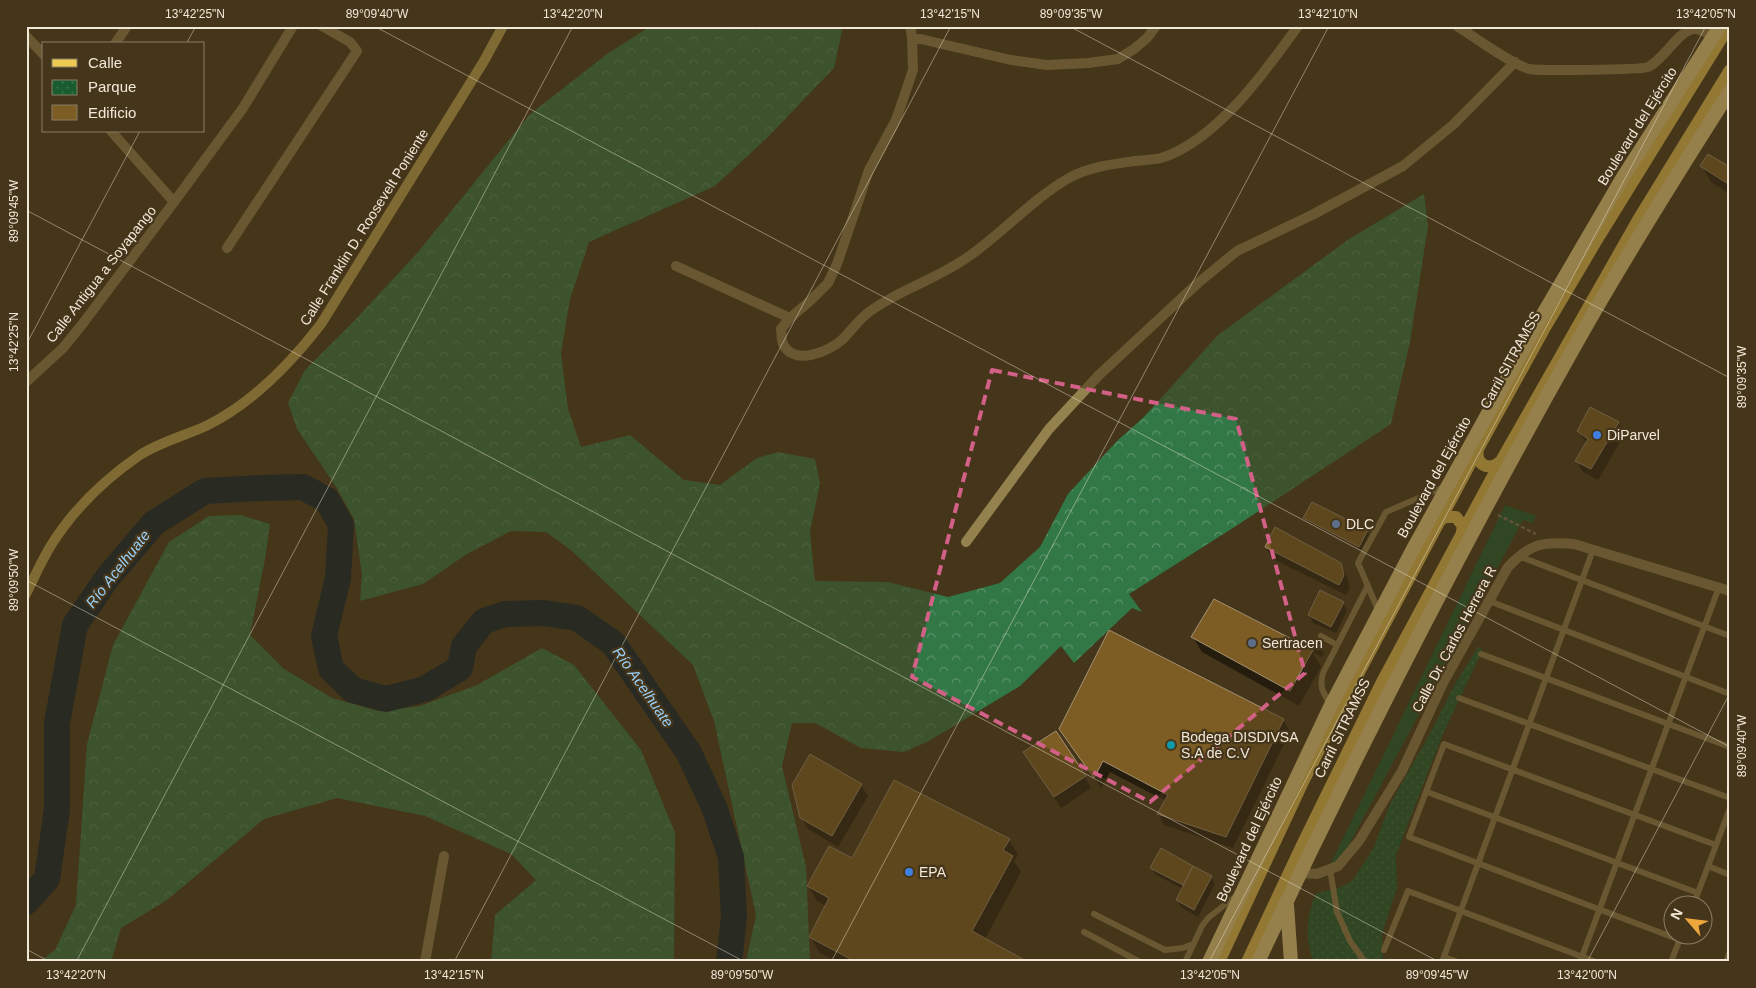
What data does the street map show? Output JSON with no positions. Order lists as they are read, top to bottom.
{
  "streets": {
    "highway": ["Boulevard del Ejército"],
    "main road": ["Calle Franklin D. Roosevelt Poniente", "Carril SITRAMSS"],
    "street": ["Calle Antigua a Soyapango", "Calle Dr. Carlos Herrera R"]
  },
  "water": ["Río Acelhuate"],
  "places": [
    "DiParvel",
    "DLC",
    "Sertracen",
    "Bodega DISDIVSA S.A de C.V",
    "EPA"
  ],
  "legend": ["Calle", "Parque", "Edificio"],
  "north": "top left",
  "coordinates": [
    "13°42'25\"N",
    "89°09'40\"W",
    "13°42'20\"N",
    "13°42'15\"N",
    "89°09'35\"W",
    "13°42'10\"N",
    "13°42'05\"N",
    "89°09'45\"W",
    "89°09'50\"W",
    "13°42'00\"N"
  ]
}
